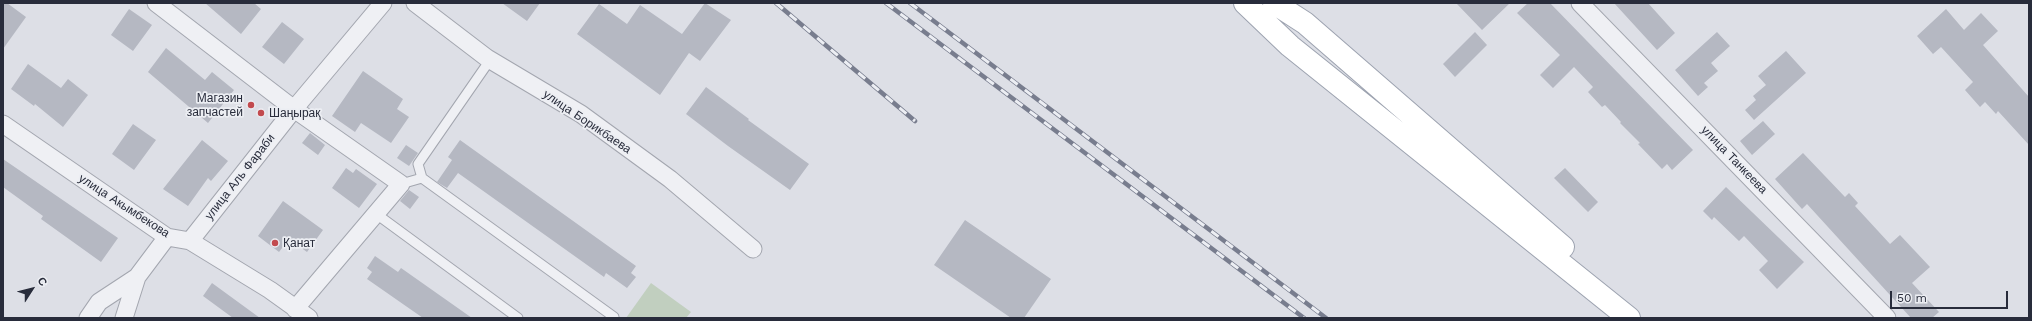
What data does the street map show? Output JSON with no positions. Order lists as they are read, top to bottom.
{
  "streets": {
    "street": [
      "улица Борикбаева",
      "улица Танкеева",
      "улица Аль Фараби",
      "улица Акымбекова"
    ]
  },
  "crossings": [
    ["улица Аль Фараби", "улица Акымбекова"]
  ],
  "places": ["Магазин запчастей", "Шаңырақ", "Қанат"],
  "scale_bar": "50 m",
  "north": "top right"
}
